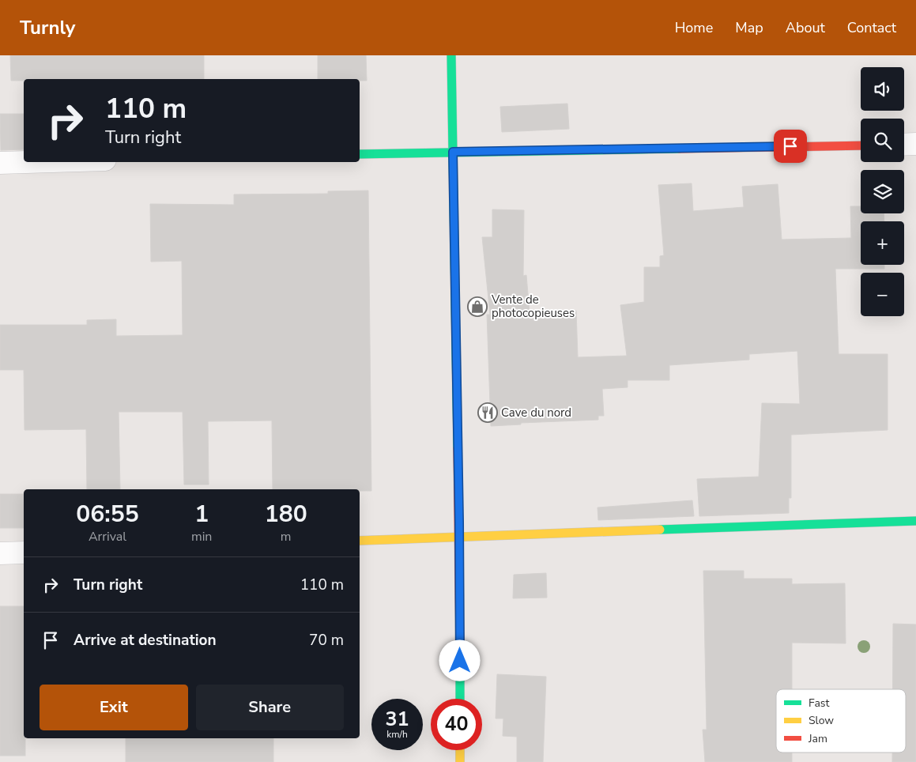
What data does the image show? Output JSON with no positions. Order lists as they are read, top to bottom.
{
  "places": {
    "shop": ["Vente de photocopieuses"],
    "restaurant": ["Cave du nord"]
  },
  "legend": ["Fast", "Slow", "Jam"],
  "page": {
    "header": "Turnly",
    "nav": [
      "Home",
      "Map",
      "About",
      "Contact"
    ],
    "map_buttons": ["+", "−"],
    "turn": ["110 m", "Turn right"],
    "eta": [
      "06:55",
      "Arrival",
      "1",
      "min",
      "180",
      "m"
    ],
    "list": [
      {
        "name": "Turn right",
        "value": "110 m"
      },
      {
        "name": "Arrive at destination",
        "value": "70 m"
      }
    ],
    "buttons": ["Exit", "Share"],
    "speed": "31 km/h",
    "limit": "40"
  }
}
